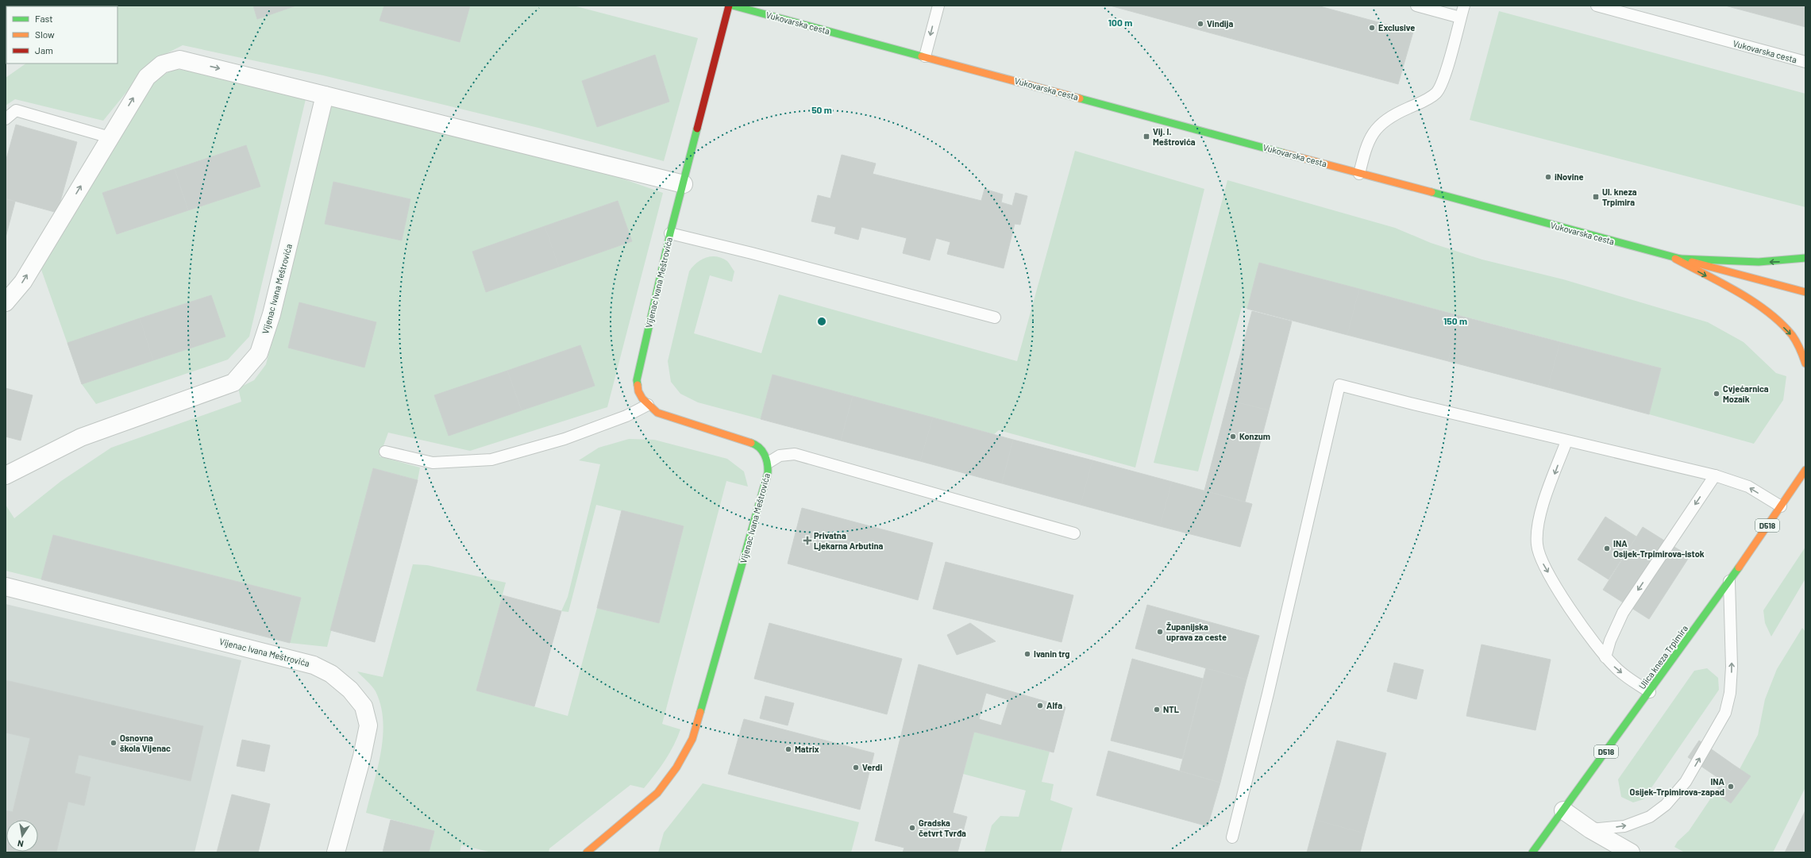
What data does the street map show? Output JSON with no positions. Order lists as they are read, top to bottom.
{
  "streets": {
    "main road": [
      "Vukovarska cesta",
      "Vijenac Ivana Meštrovića",
      "D518",
      "Ulica kneza Trpimira"
    ]
  },
  "places": {
    "other": [
      "Vindija",
      "Exclusive",
      "iNovine",
      "Cvjećarnica Mozaik",
      "Konzum",
      "INA Osijek-Trpimirova-istok",
      "Županijska uprava za ceste",
      "Ivanin trg",
      "Alfa",
      "NTL",
      "Osnovna škola Vijenac",
      "Matrix",
      "Verdi",
      "INA Osijek-Trpimirova-zapad",
      "Gradska četvrt Tvrđa"
    ],
    "transit": ["Vij. I. Meštrovića", "Ul. kneza Trpimira"],
    "health": ["Privatna Ljekarna Arbutina"]
  },
  "legend": ["Fast", "Slow", "Jam"],
  "north": "bottom",
  "rings": ["100 m", "50 m", "150 m"]
}
